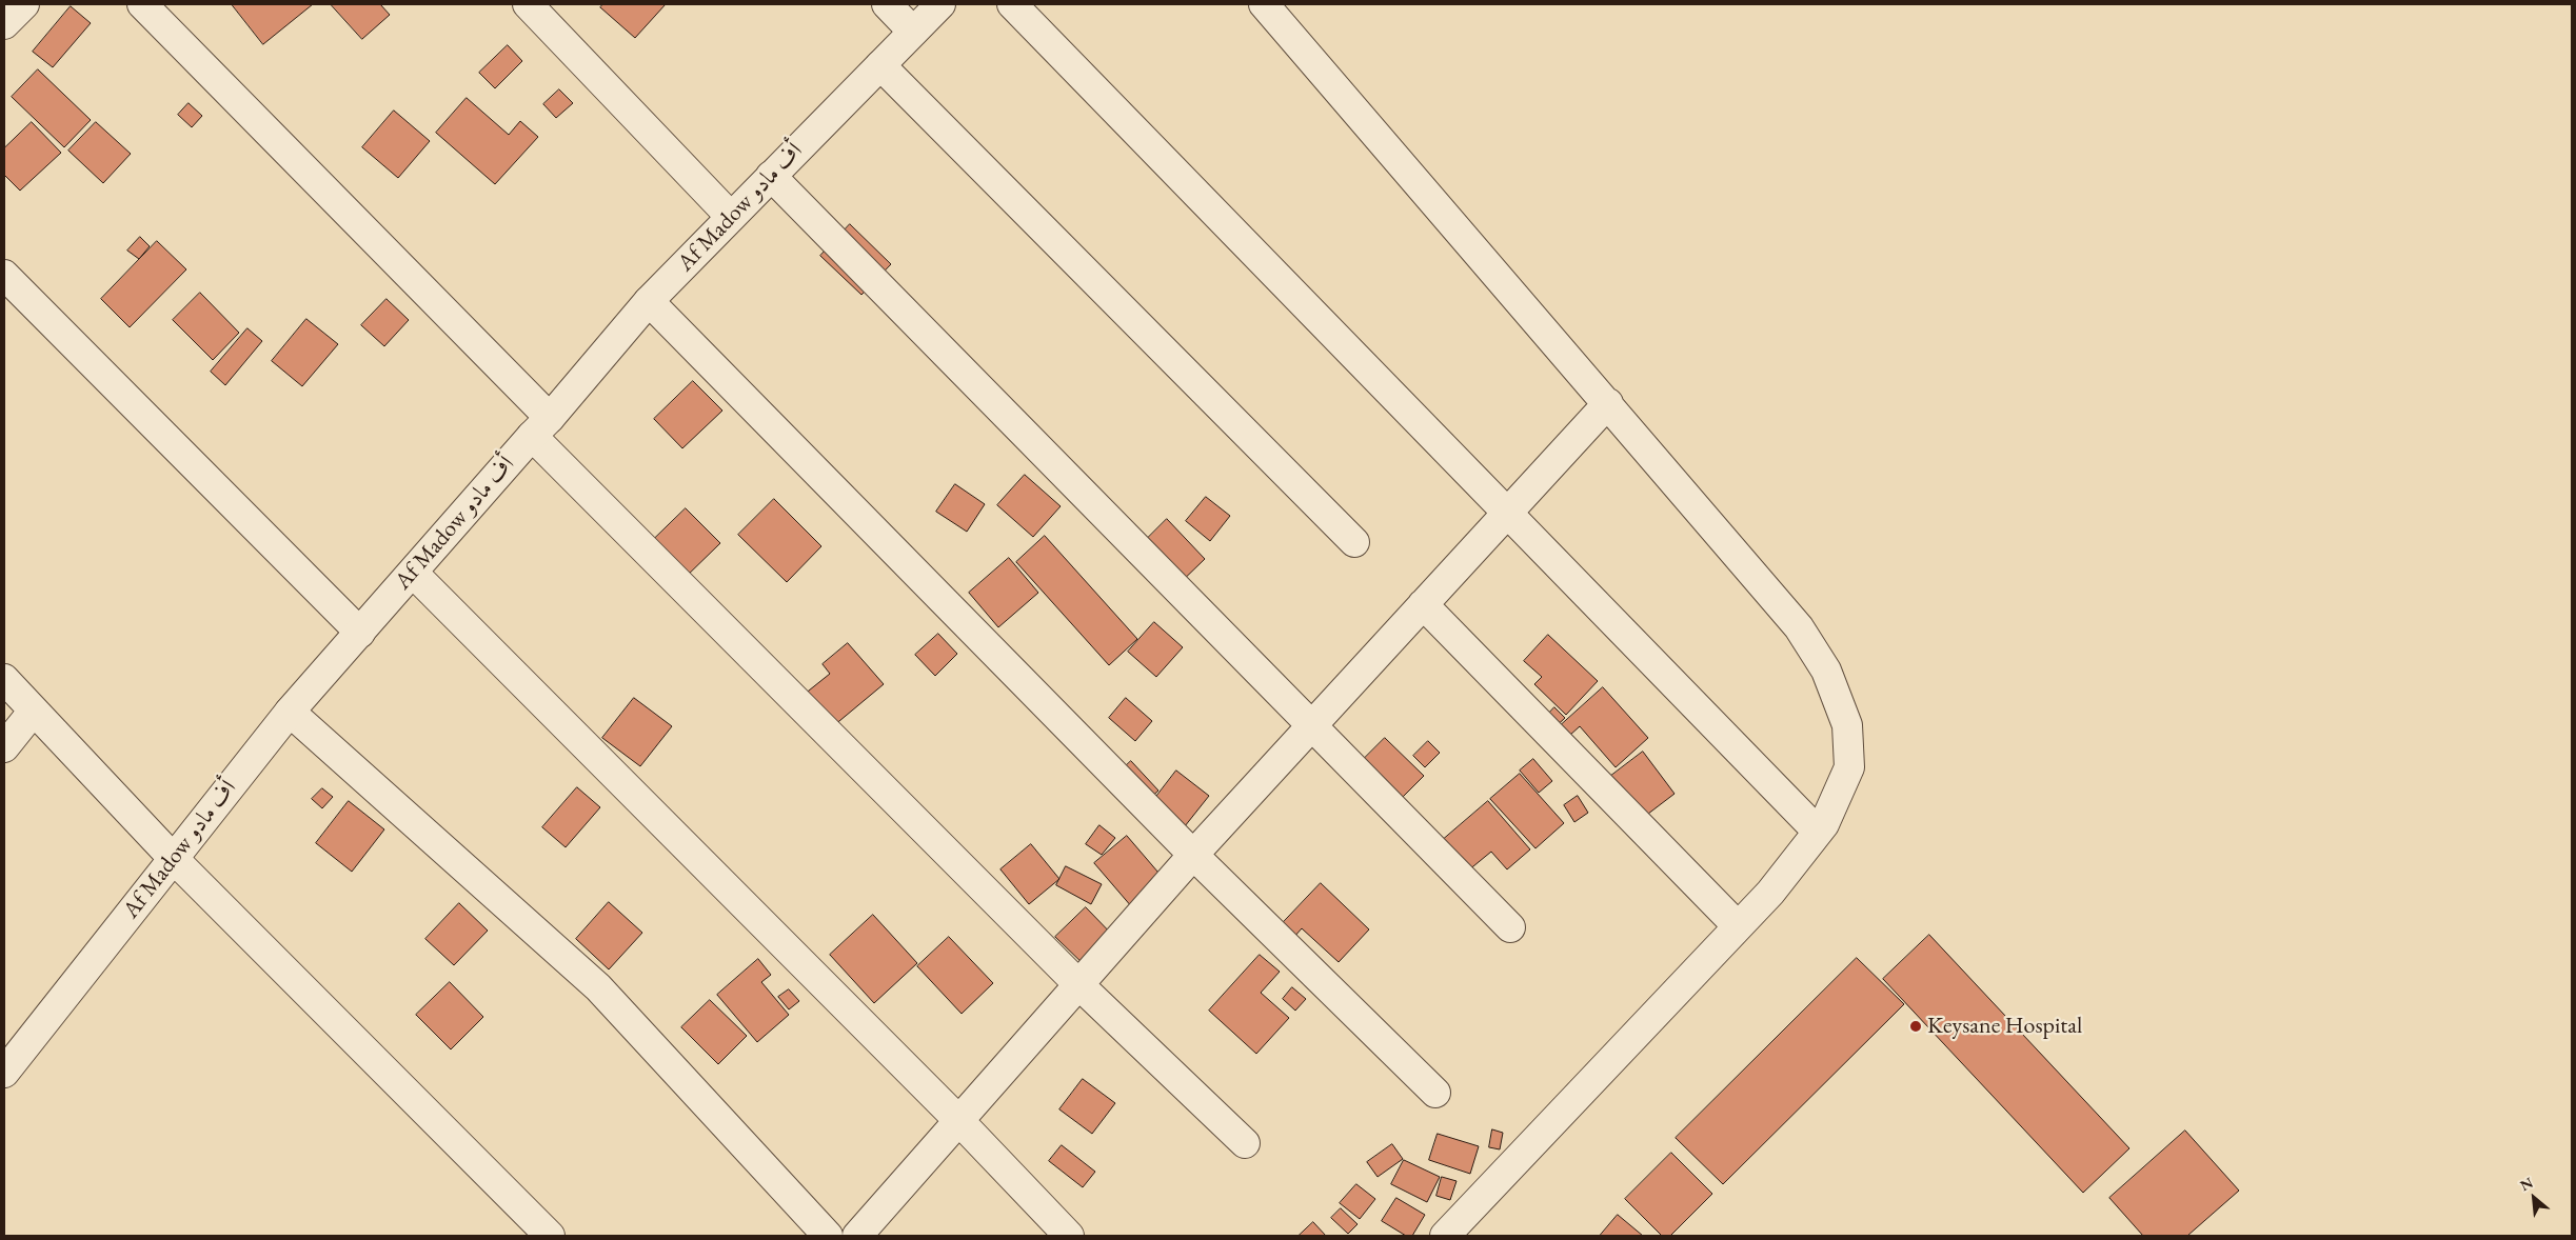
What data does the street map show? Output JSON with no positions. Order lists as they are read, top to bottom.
{
  "streets": {
    "street": ["Af Madow أف مادو"]
  },
  "places": ["Keysane Hospital"],
  "north": "top left"
}
